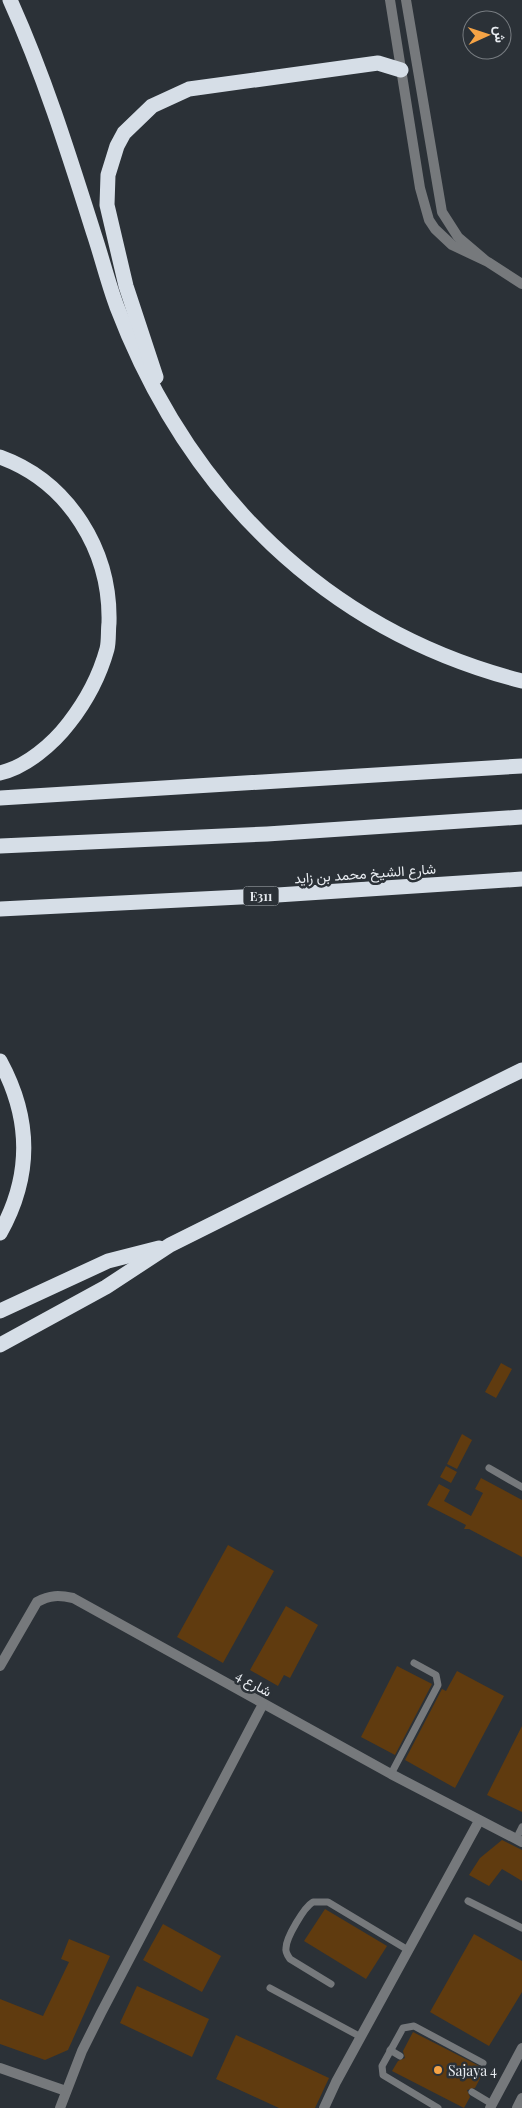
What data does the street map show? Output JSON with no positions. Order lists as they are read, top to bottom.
{
  "streets": {
    "highway": ["شارع الشيخ محمد بن زايد", "E311"],
    "street": ["شارع 4"]
  },
  "places": ["Sajaya 4"],
  "north": "right"
}
